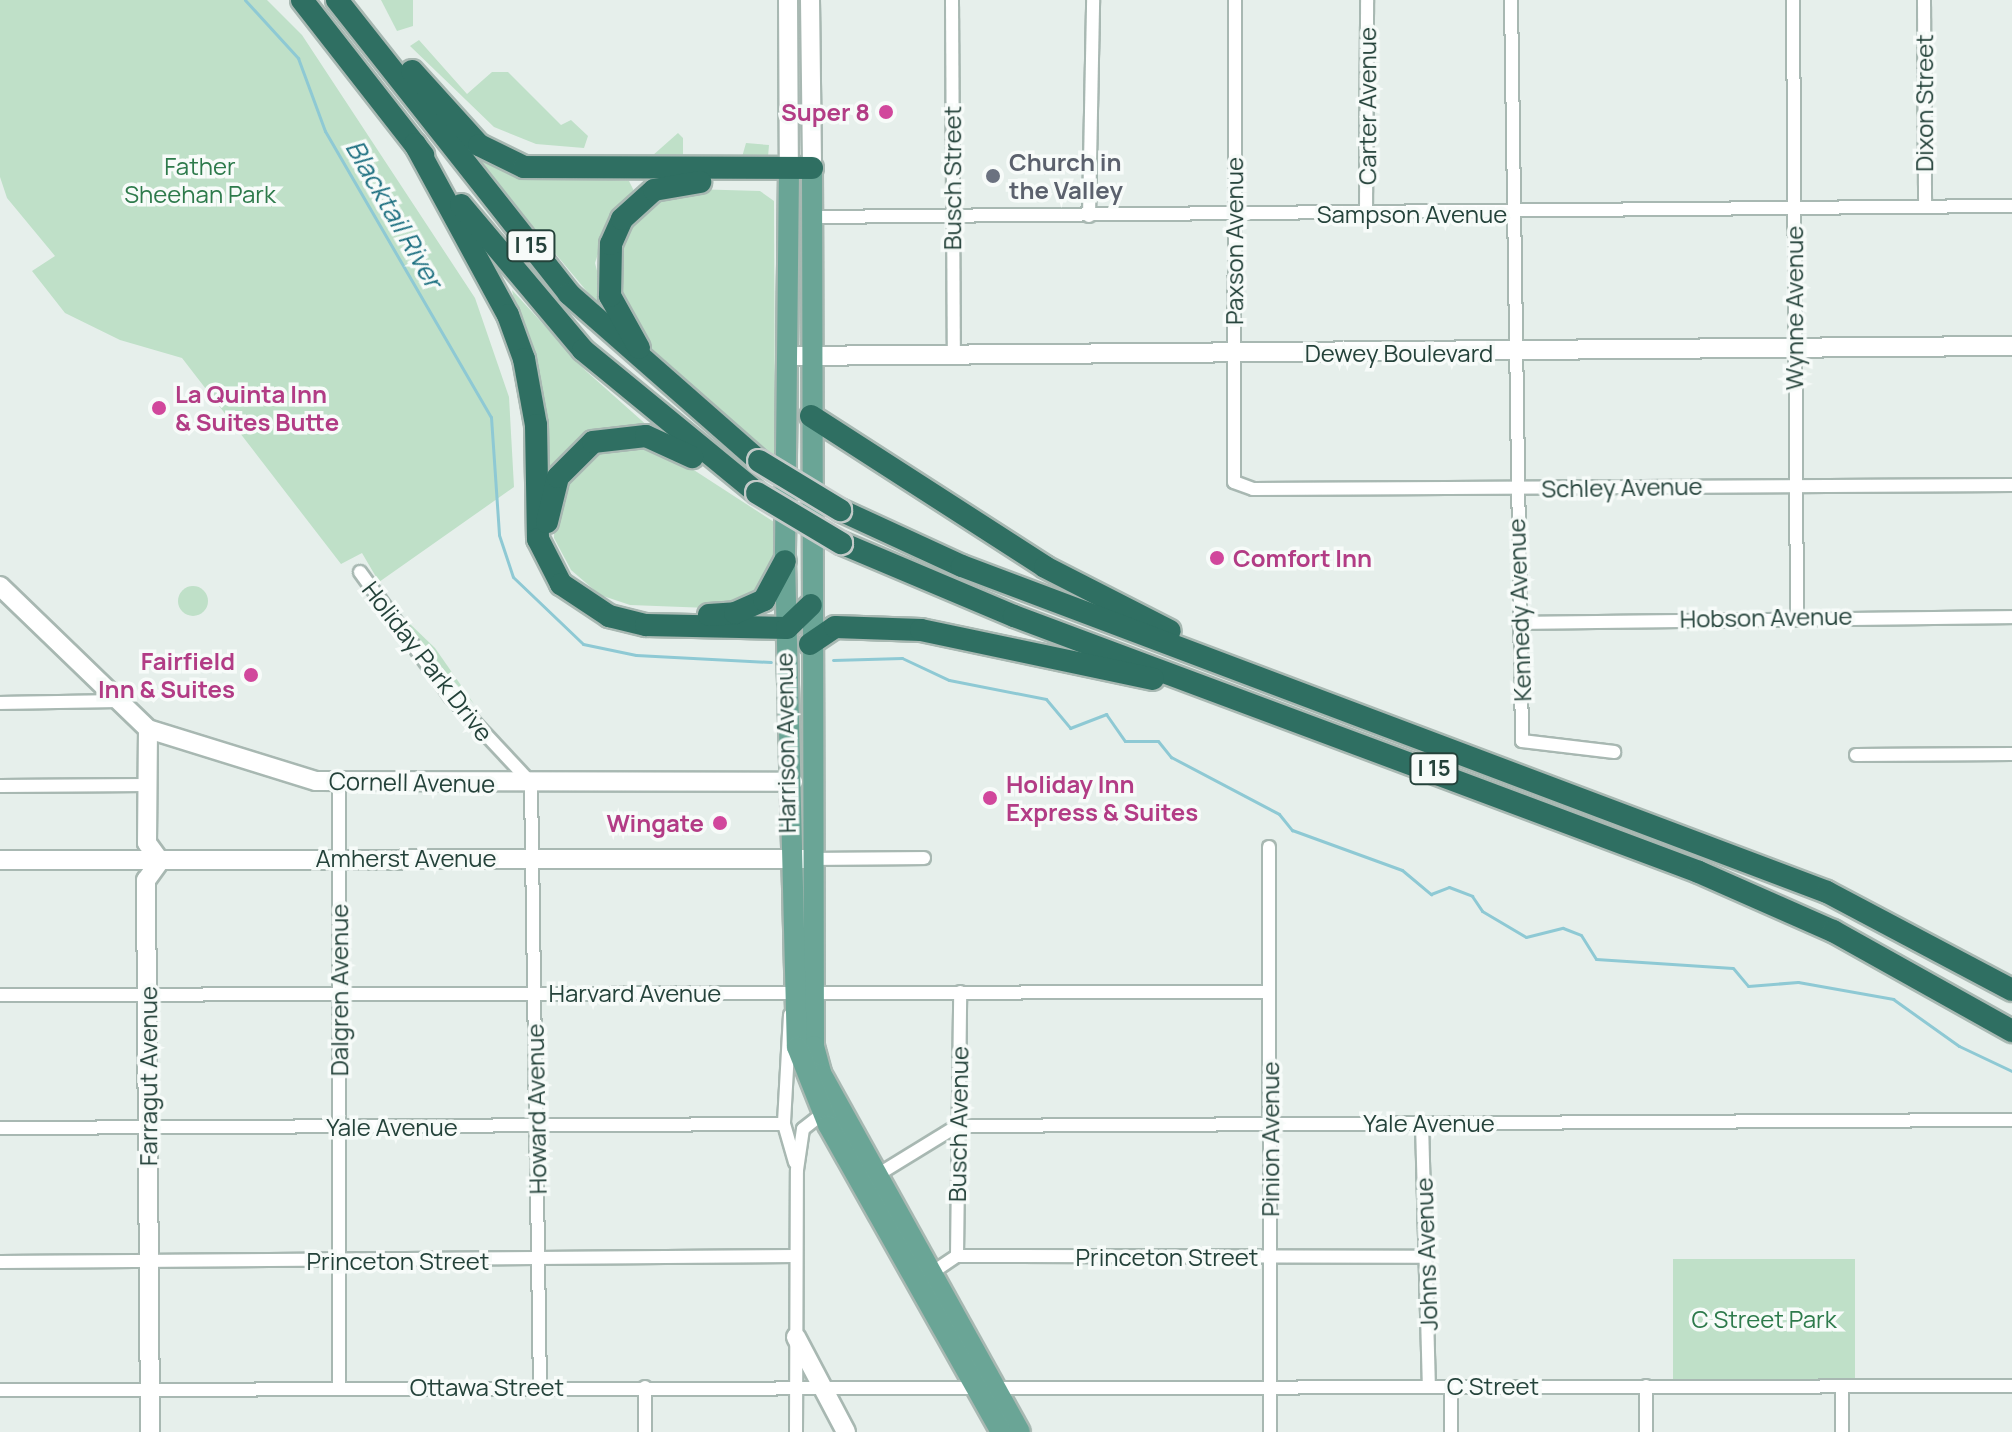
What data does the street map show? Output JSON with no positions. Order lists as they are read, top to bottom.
{
  "streets": {
    "highway": ["I 15"],
    "main road": ["Harrison Avenue"],
    "street": [
      "Dixon Street",
      "Carter Avenue",
      "Busch Street",
      "Sampson Avenue",
      "Paxson Avenue",
      "Wynne Avenue",
      "Dewey Boulevard",
      "Schley Avenue",
      "Kennedy Avenue",
      "Hobson Avenue",
      "Holiday Park Drive",
      "Cornell Avenue",
      "Amherst Avenue",
      "Dalgren Avenue",
      "Harvard Avenue",
      "Farragut Avenue",
      "Howard Avenue",
      "Yale Avenue",
      "Busch Avenue",
      "Pinion Avenue",
      "Johns Avenue",
      "Princeton Street",
      "C Street",
      "Ottawa Street"
    ]
  },
  "crossings": [
    ["Dixon Street", "Sampson Avenue"],
    ["Carter Avenue", "Sampson Avenue"],
    ["Busch Street", "Sampson Avenue"],
    ["Busch Street", "Dewey Boulevard"],
    ["Sampson Avenue", "Paxson Avenue"],
    ["Sampson Avenue", "Wynne Avenue"],
    ["Sampson Avenue", "Kennedy Avenue"],
    ["Sampson Avenue", "Harrison Avenue"],
    ["Paxson Avenue", "Dewey Boulevard"],
    ["Paxson Avenue", "Schley Avenue"],
    ["Wynne Avenue", "Dewey Boulevard"],
    ["Wynne Avenue", "Schley Avenue"],
    ["Wynne Avenue", "Hobson Avenue"],
    ["Dewey Boulevard", "Kennedy Avenue"],
    ["Dewey Boulevard", "Harrison Avenue"],
    ["Schley Avenue", "Kennedy Avenue"],
    ["Kennedy Avenue", "Hobson Avenue"],
    ["Holiday Park Drive", "Cornell Avenue"],
    ["Holiday Park Drive", "Howard Avenue"],
    ["Harrison Avenue", "Cornell Avenue"],
    ["Harrison Avenue", "Amherst Avenue"],
    ["Harrison Avenue", "Harvard Avenue"],
    ["Harrison Avenue", "C Street"],
    ["Harrison Avenue", "Ottawa Street"],
    ["Cornell Avenue", "Dalgren Avenue"],
    ["Cornell Avenue", "Howard Avenue"],
    ["Amherst Avenue", "Dalgren Avenue"],
    ["Amherst Avenue", "Farragut Avenue"],
    ["Amherst Avenue", "Howard Avenue"],
    ["Dalgren Avenue", "Harvard Avenue"],
    ["Dalgren Avenue", "Yale Avenue"],
    ["Dalgren Avenue", "Princeton Street"],
    ["Dalgren Avenue", "Ottawa Street"],
    ["Harvard Avenue", "Farragut Avenue"],
    ["Harvard Avenue", "Howard Avenue"],
    ["Harvard Avenue", "Busch Avenue"],
    ["Harvard Avenue", "Pinion Avenue"],
    ["Farragut Avenue", "Yale Avenue"],
    ["Farragut Avenue", "Princeton Street"],
    ["Farragut Avenue", "Ottawa Street"],
    ["Howard Avenue", "Yale Avenue"],
    ["Howard Avenue", "Princeton Street"],
    ["Howard Avenue", "Ottawa Street"],
    ["Yale Avenue", "Busch Avenue"],
    ["Yale Avenue", "Pinion Avenue"],
    ["Yale Avenue", "Johns Avenue"],
    ["Busch Avenue", "Princeton Street"],
    ["Pinion Avenue", "Princeton Street"],
    ["Pinion Avenue", "C Street"],
    ["Johns Avenue", "Princeton Street"],
    ["Johns Avenue", "C Street"],
    ["C Street", "Ottawa Street"]
  ],
  "water": ["Blacktail River"],
  "parks": ["Father Sheehan Park", "C Street Park"],
  "places": [
    "Super 8",
    "Church in the Valley",
    "La Quinta Inn & Suites Butte",
    "Comfort Inn",
    "Fairfield Inn & Suites",
    "Holiday Inn Express & Suites",
    "Wingate"
  ]
}
